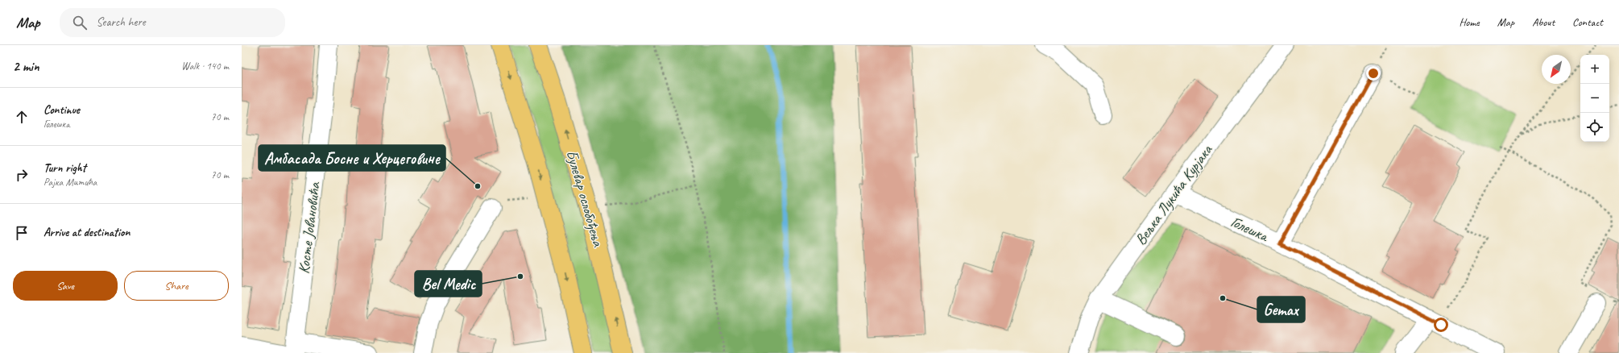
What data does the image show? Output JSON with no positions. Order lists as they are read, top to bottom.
{
  "streets": {
    "main road": ["Булевар ослобођења"],
    "street": ["Вељка Лукића Курјака", "Косте Јовановића", "Голешка"]
  },
  "crossings": [
    ["Вељка Лукића Курјака", "Голешка"]
  ],
  "places": ["Амбасада Босне и Херцеговине", "Bel Medic", "Gemax"],
  "north": "bottom left",
  "page": {
    "header": "Map",
    "search": "Search here",
    "nav": [
      "Home",
      "Map",
      "About",
      "Contact"
    ],
    "heading": ["2 min", "Walk · 140 m"],
    "map_buttons": ["+", "−"],
    "list": [
      ["Continue", "Голешка", "70 m"],
      ["Turn right", "Рајка Митића", "70 m"],
      "Arrive at destination"
    ],
    "buttons": ["Save", "Share"]
  }
}
